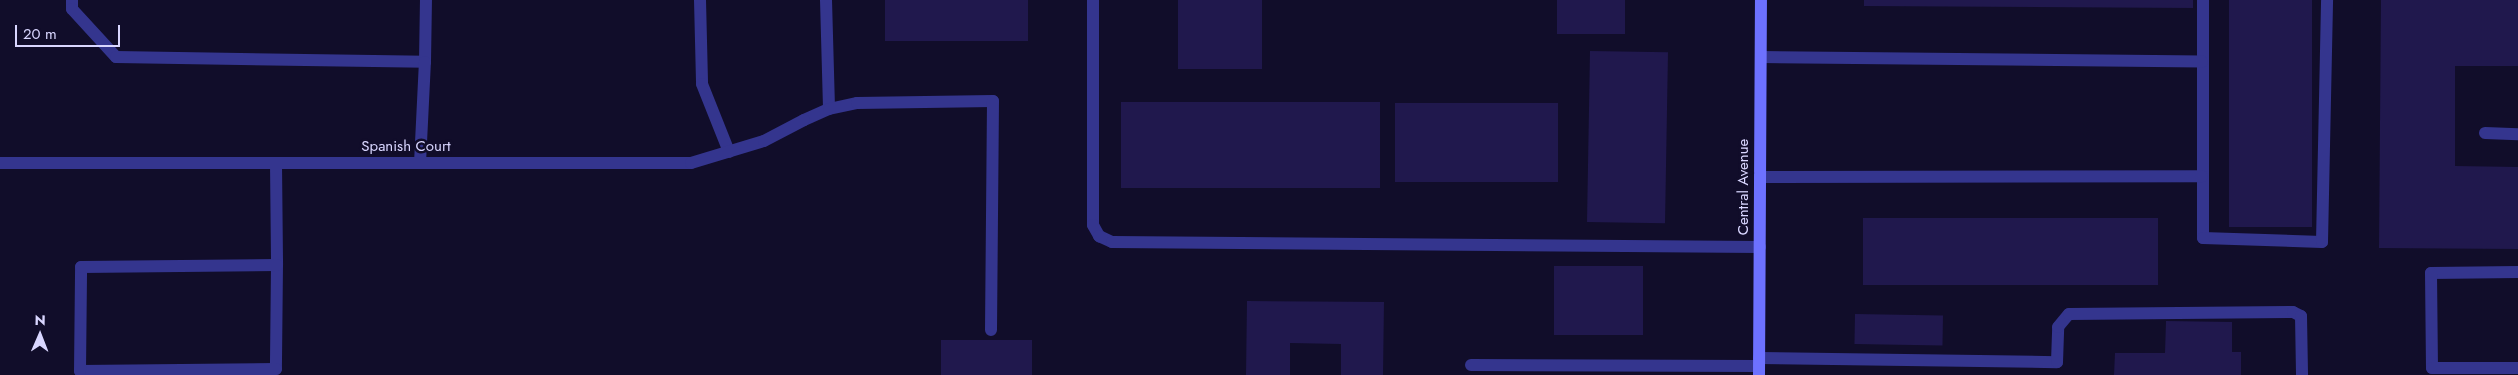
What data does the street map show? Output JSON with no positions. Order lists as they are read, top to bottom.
{
  "streets": {
    "street": ["Spanish Court", "Central Avenue"]
  },
  "scale_bar": "20 m",
  "north": "top"
}
